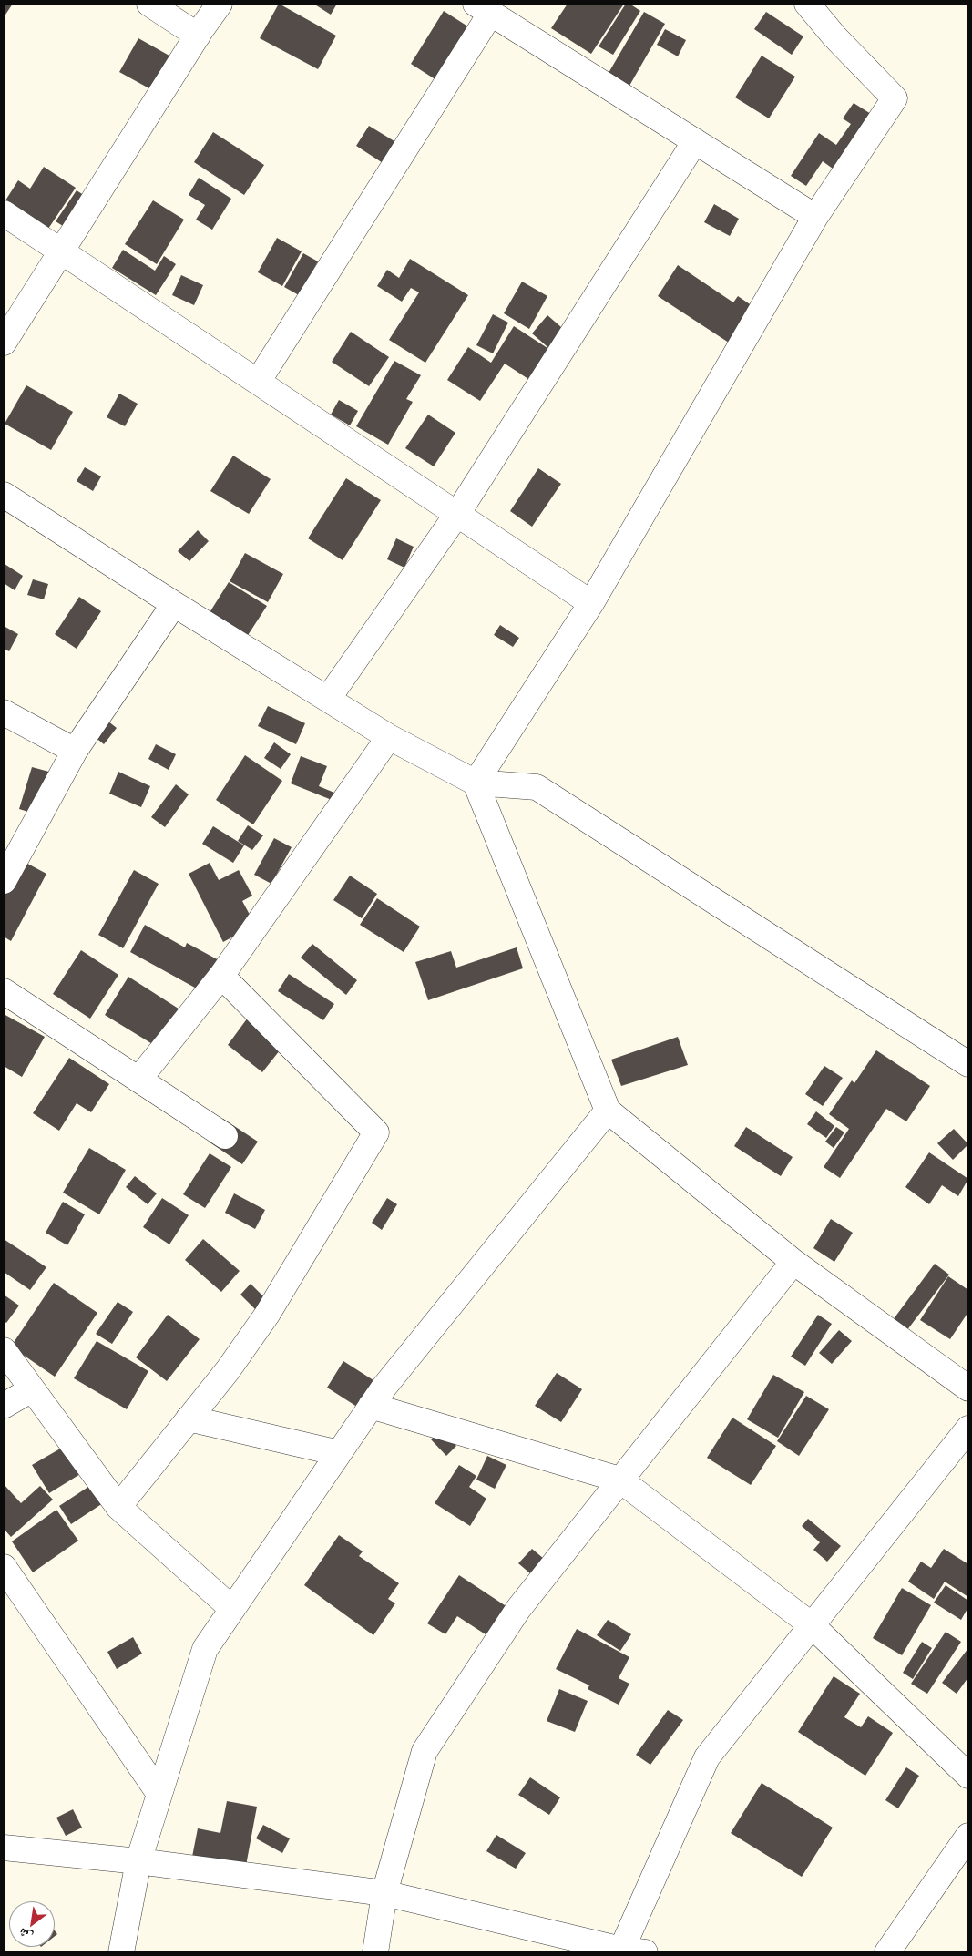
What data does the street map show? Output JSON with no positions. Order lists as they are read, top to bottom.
{
  "north": "bottom left"
}
